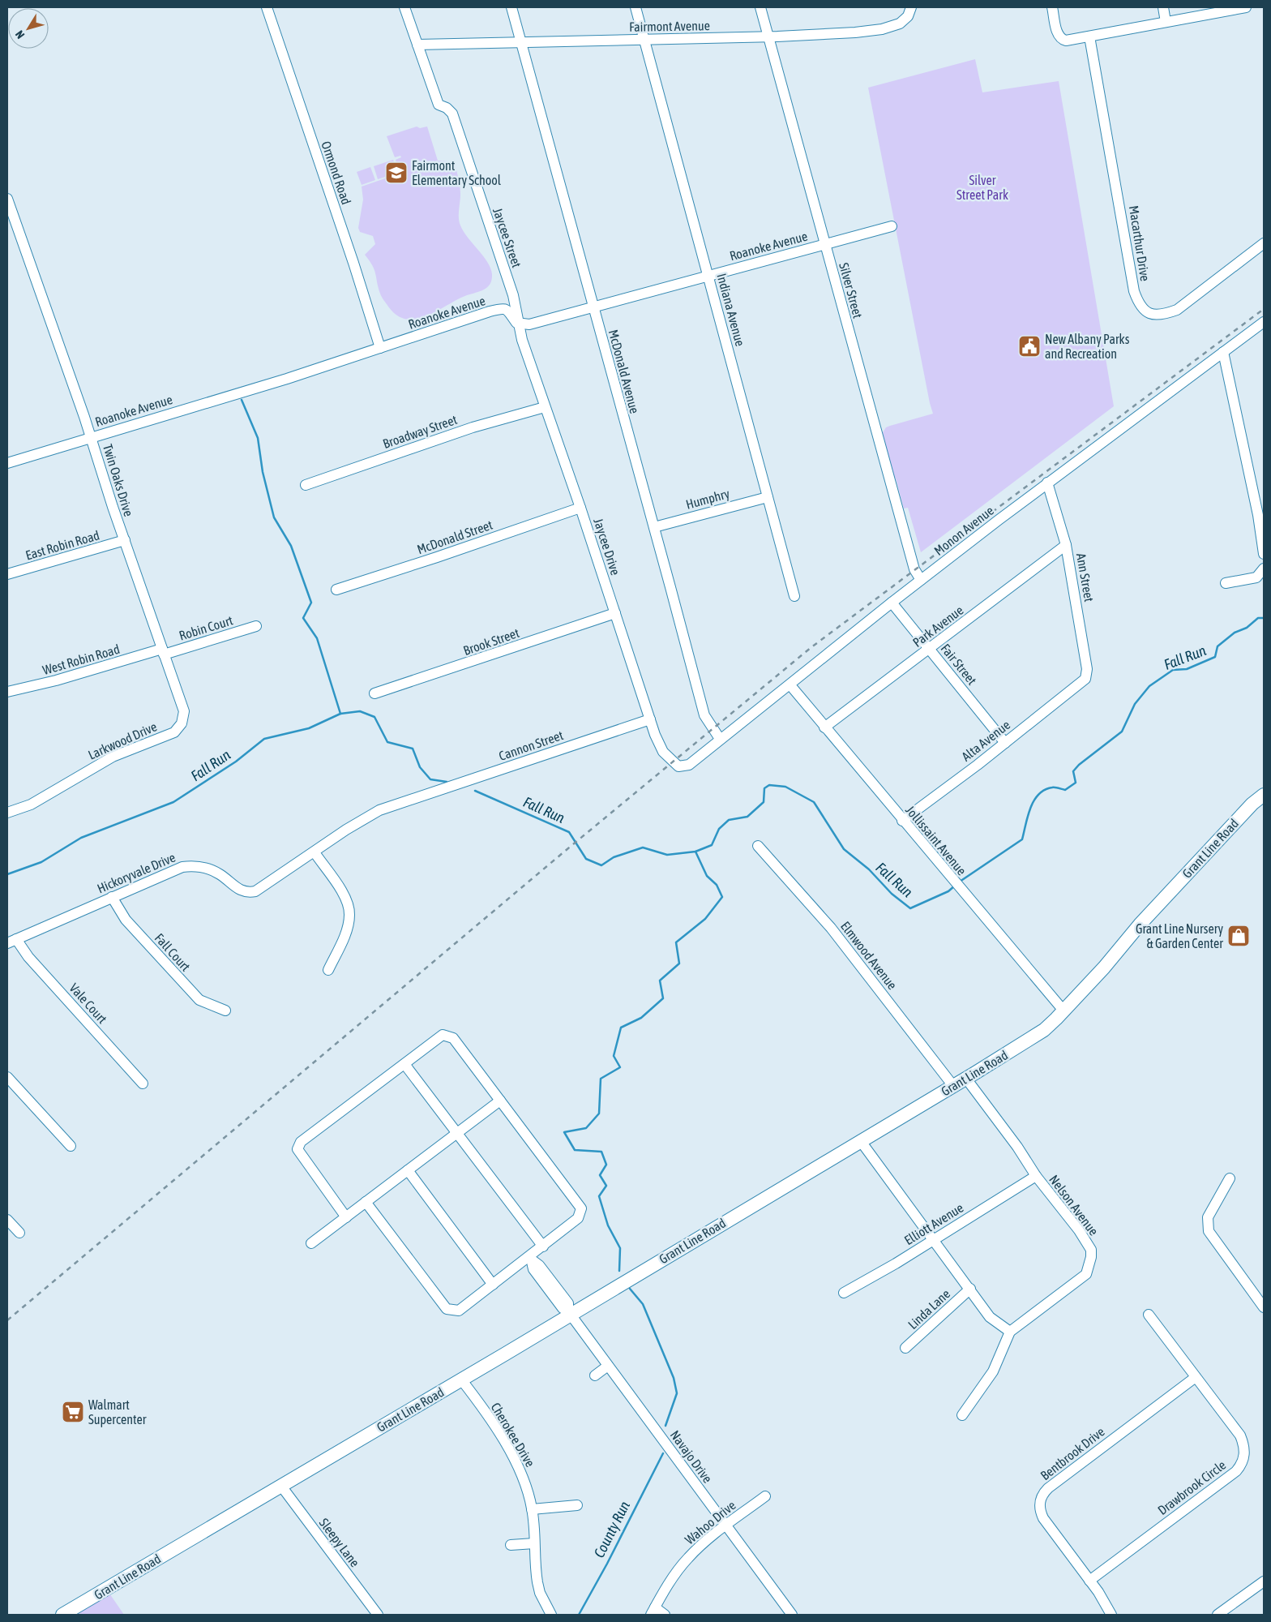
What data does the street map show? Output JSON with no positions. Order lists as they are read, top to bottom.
{
  "streets": {
    "main road": ["Grant Line Road"],
    "street": [
      "Fairmont Avenue",
      "Ormond Road",
      "Jaycee Street",
      "Macarthur Drive",
      "Roanoke Avenue",
      "Silver Street",
      "Indiana Avenue",
      "McDonald Avenue",
      "Broadway Street",
      "Twin Oaks Drive",
      "Humphry",
      "Monon Avenue",
      "McDonald Street",
      "East Robin Road",
      "Jaycee Drive",
      "Ann Street",
      "Park Avenue",
      "Robin Court",
      "Brook Street",
      "West Robin Road",
      "Fair Street",
      "Larkwood Drive",
      "Alta Avenue",
      "Cannon Street",
      "Jollissaint Avenue",
      "Hickoryvale Drive",
      "Fall Court",
      "Elmwood Avenue",
      "Vale Court",
      "Nelson Avenue",
      "Elliott Avenue",
      "Linda Lane",
      "Cherokee Drive",
      "Bentbrook Drive",
      "Navajo Drive",
      "Drawbrook Circle",
      "Wahoo Drive",
      "Sleepy Lane"
    ]
  },
  "crossings": [
    ["Fairmont Avenue", "Jaycee Street"],
    ["Fairmont Avenue", "Silver Street"],
    ["Fairmont Avenue", "Indiana Avenue"],
    ["Fairmont Avenue", "McDonald Avenue"],
    ["Ormond Road", "Roanoke Avenue"],
    ["Jaycee Street", "Roanoke Avenue"],
    ["Jaycee Street", "Jaycee Drive"],
    ["Roanoke Avenue", "Silver Street"],
    ["Roanoke Avenue", "Indiana Avenue"],
    ["Roanoke Avenue", "McDonald Avenue"],
    ["Roanoke Avenue", "Twin Oaks Drive"],
    ["Roanoke Avenue", "Jaycee Drive"],
    ["Silver Street", "Monon Avenue"],
    ["Indiana Avenue", "Humphry"],
    ["McDonald Avenue", "Humphry"],
    ["McDonald Avenue", "Monon Avenue"],
    ["Broadway Street", "Jaycee Drive"],
    ["Twin Oaks Drive", "East Robin Road"],
    ["Twin Oaks Drive", "Robin Court"],
    ["Twin Oaks Drive", "West Robin Road"],
    ["Twin Oaks Drive", "Larkwood Drive"],
    ["Monon Avenue", "Jaycee Drive"],
    ["Monon Avenue", "Ann Street"],
    ["Monon Avenue", "Fair Street"],
    ["Monon Avenue", "Jollissaint Avenue"],
    ["McDonald Street", "Jaycee Drive"],
    ["Jaycee Drive", "Brook Street"],
    ["Jaycee Drive", "Cannon Street"],
    ["Ann Street", "Park Avenue"],
    ["Ann Street", "Alta Avenue"],
    ["Park Avenue", "Fair Street"],
    ["Park Avenue", "Jollissaint Avenue"],
    ["Robin Court", "West Robin Road"],
    ["Robin Court", "Larkwood Drive"],
    ["West Robin Road", "Larkwood Drive"],
    ["Fair Street", "Alta Avenue"],
    ["Alta Avenue", "Jollissaint Avenue"],
    ["Cannon Street", "Hickoryvale Drive"],
    ["Jollissaint Avenue", "Grant Line Road"],
    ["Grant Line Road", "Elmwood Avenue"],
    ["Grant Line Road", "Nelson Avenue"],
    ["Grant Line Road", "Cherokee Drive"],
    ["Grant Line Road", "Navajo Drive"],
    ["Grant Line Road", "Sleepy Lane"],
    ["Hickoryvale Drive", "Fall Court"],
    ["Hickoryvale Drive", "Vale Court"],
    ["Nelson Avenue", "Elliott Avenue"],
    ["Bentbrook Drive", "Drawbrook Circle"],
    ["Navajo Drive", "Wahoo Drive"]
  ],
  "water": ["Fall Run", "County Run"],
  "parks": ["Silver Street Park"],
  "places": {
    "school or university": ["Fairmont Elementary School"],
    "public building": ["New Albany Parks and Recreation"],
    "shop": ["Grant Line Nursery & Garden Center"],
    "supermarket": ["Walmart Supercenter"]
  },
  "north": "bottom left"
}
